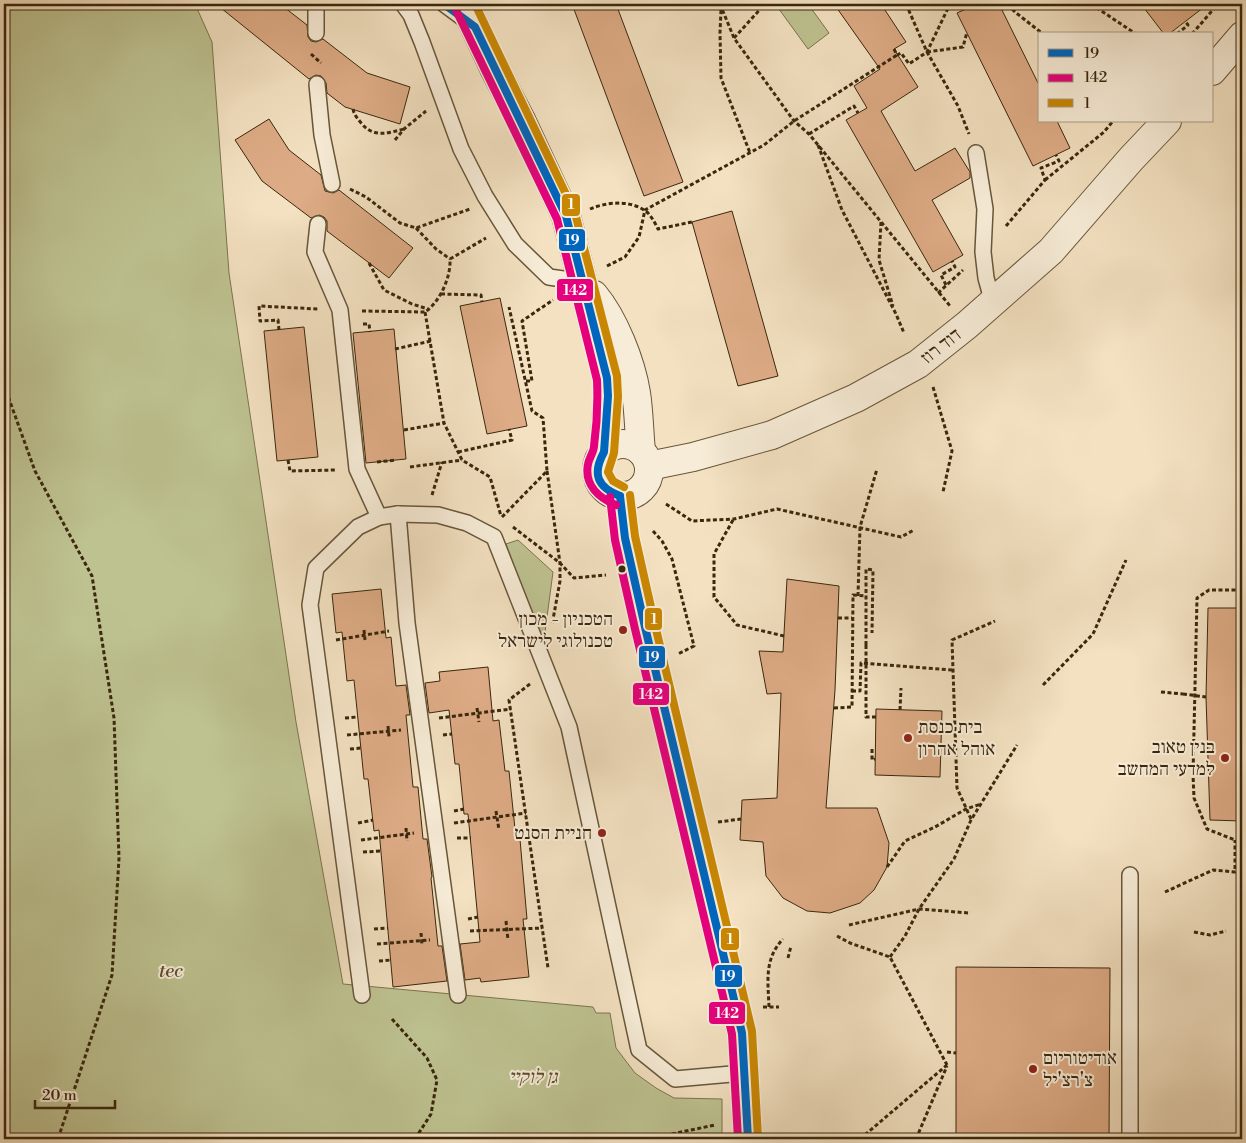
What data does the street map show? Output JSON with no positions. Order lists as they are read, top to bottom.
{
  "streets": {
    "street": ["דוד רוז"]
  },
  "parks": ["tec", "גן לוקיי"],
  "places": [
    "הטכניון - מכון טכנולוגי לישראל",
    "בית כנסת אוהל אהרון",
    "בנין טאוב למדעי המחשב",
    "חניית הסנט",
    "אודיטוריום צ'רצ'יל"
  ],
  "lines": ["transit line 19", "transit line 1", "transit line 142"],
  "legend": ["19", "142", "1"],
  "scale_bar": "20 m"
}
